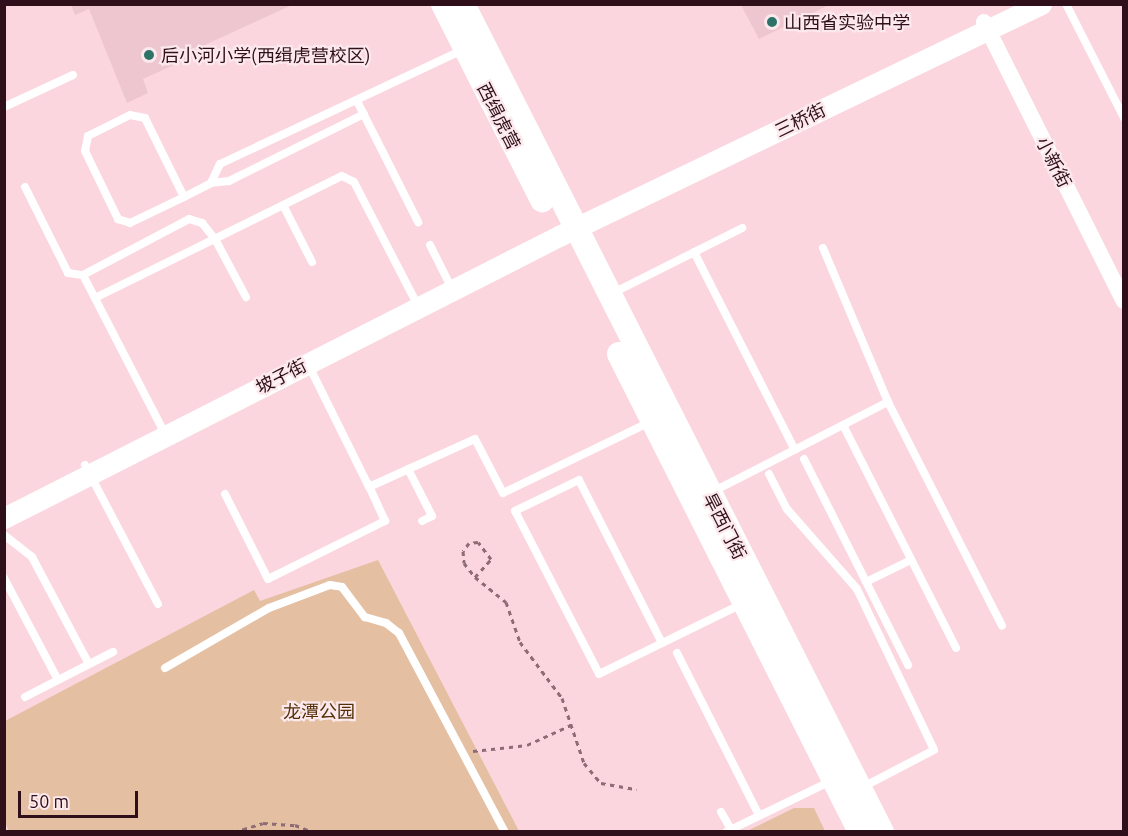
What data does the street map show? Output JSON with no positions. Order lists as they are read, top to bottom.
{
  "streets": {
    "main road": ["西缉虎营", "旱西门街"],
    "street": ["三桥街", "小新街", "坡子街"]
  },
  "crossings": [
    ["西缉虎营", "三桥街"],
    ["西缉虎营", "坡子街"],
    ["西缉虎营", "旱西门街"],
    ["三桥街", "小新街"],
    ["三桥街", "坡子街"],
    ["三桥街", "旱西门街"],
    ["坡子街", "旱西门街"]
  ],
  "parks": ["龙潭公园"],
  "places": ["山西省实验中学", "后小河小学(西缉虎营校区)"],
  "scale_bar": "50 m"
}
